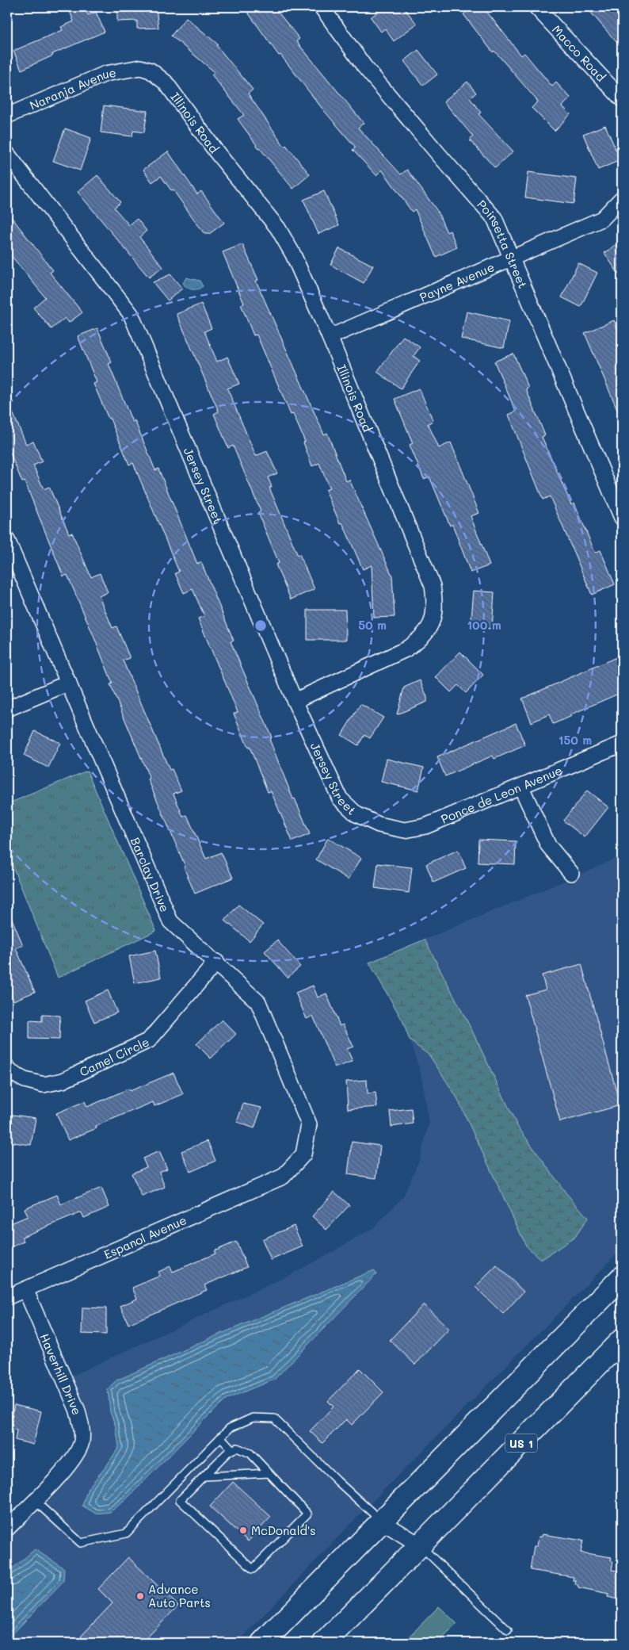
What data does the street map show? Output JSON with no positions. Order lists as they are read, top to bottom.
{
  "streets": {
    "main road": ["US 1"],
    "street": [
      "Macco Road",
      "Naranja Avenue",
      "Illinois Road",
      "Poinsetta Street",
      "Payne Avenue",
      "Jersey Street",
      "Ponce de Leon Avenue",
      "Barclay Drive",
      "Camel Circle",
      "Espanol Avenue",
      "Haverhill Drive"
    ]
  },
  "crossings": [
    ["Naranja Avenue", "Illinois Road"],
    ["Illinois Road", "Payne Avenue"],
    ["Illinois Road", "Jersey Street"],
    ["Poinsetta Street", "Payne Avenue"],
    ["Jersey Street", "Ponce de Leon Avenue"],
    ["Barclay Drive", "Camel Circle"],
    ["Barclay Drive", "Espanol Avenue"],
    ["Espanol Avenue", "Haverhill Drive"]
  ],
  "places": ["McDonald's", "Advance Auto Parts"],
  "rings": ["50 m", "100 m", "150 m"]
}
